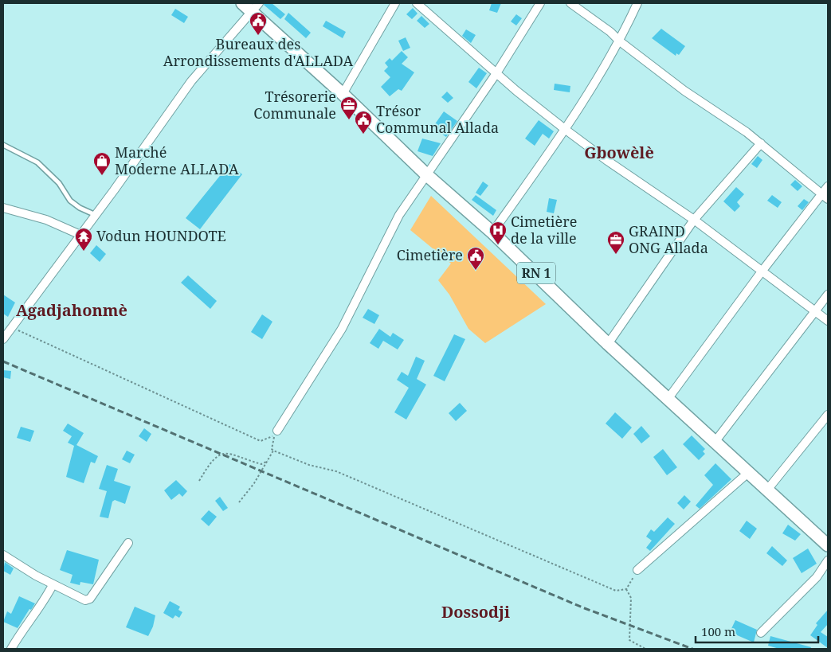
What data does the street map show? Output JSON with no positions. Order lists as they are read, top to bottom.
{
  "streets": {
    "main road": ["RN 1"]
  },
  "districts": ["Gbowèlè", "Agadjahonmè", "Dossodji"],
  "places": {
    "public building": ["Bureaux des Arrondissements d'ALLADA", "Trésor Communal Allada", "Cimetière"],
    "office": ["Trésorerie Communale", "GRAIND ONG Allada"],
    "shop": ["Marché Moderne ALLADA"],
    "hospital": ["Cimetière de la ville"],
    "temple": ["Vodun HOUNDOTE"]
  },
  "scale_bar": "100 m"
}
